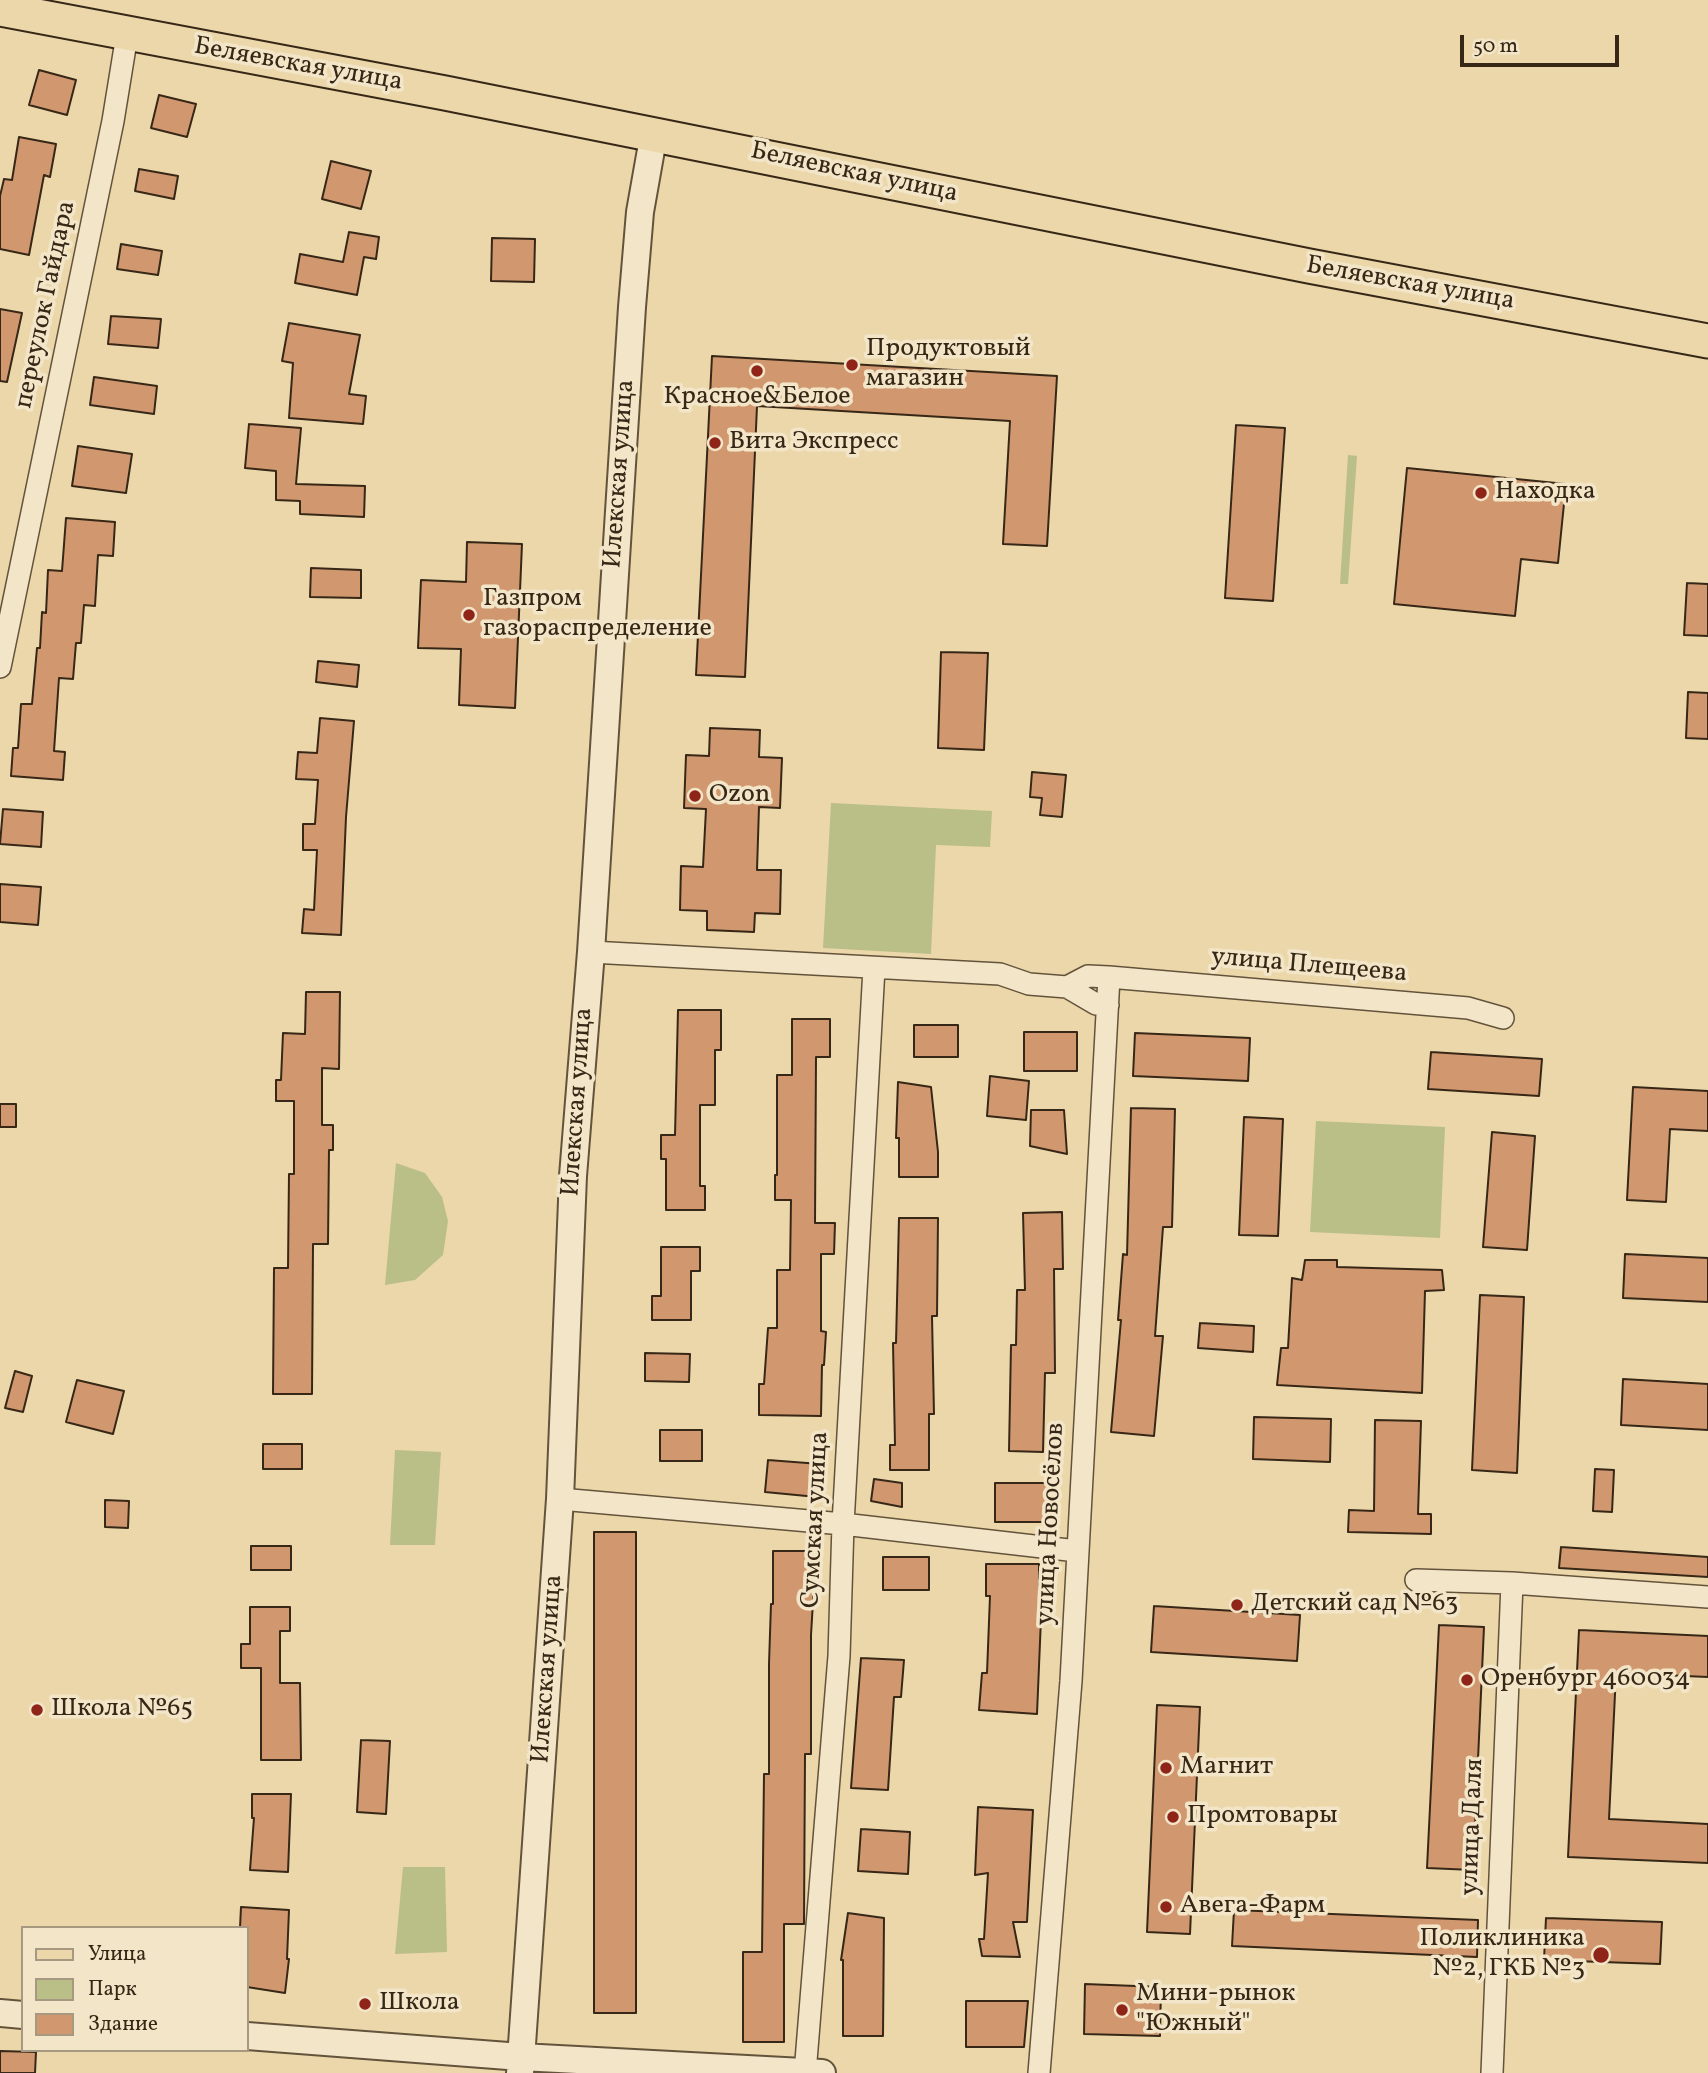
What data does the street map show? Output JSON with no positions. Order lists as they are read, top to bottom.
{
  "streets": {
    "main road": ["Беляевская улица"],
    "street": [
      "переулок Гайдара",
      "Илекская улица",
      "улица Плещеева",
      "Сумская улица",
      "улица Новосёлов",
      "улица Даля"
    ]
  },
  "crossings": [
    ["Беляевская улица", "переулок Гайдара"],
    ["Беляевская улица", "Илекская улица"],
    ["улица Плещеева", "улица Новосёлов"]
  ],
  "places": [
    "Продуктовый магазин",
    "Красное&Белое",
    "Вита Экспресс",
    "Находка",
    "Газпром газораспределение",
    "Ozon",
    "Детский сад №63",
    "Оренбург 460034",
    "Школа №65",
    "Магнит",
    "Промтовары",
    "Авега-Фарм",
    "Поликлиника №2, ГКБ №3",
    "Школа",
    "Мини-рынок \"Южный\""
  ],
  "legend": ["Улица", "Парк", "Здание"],
  "scale_bar": "50 m"
}
